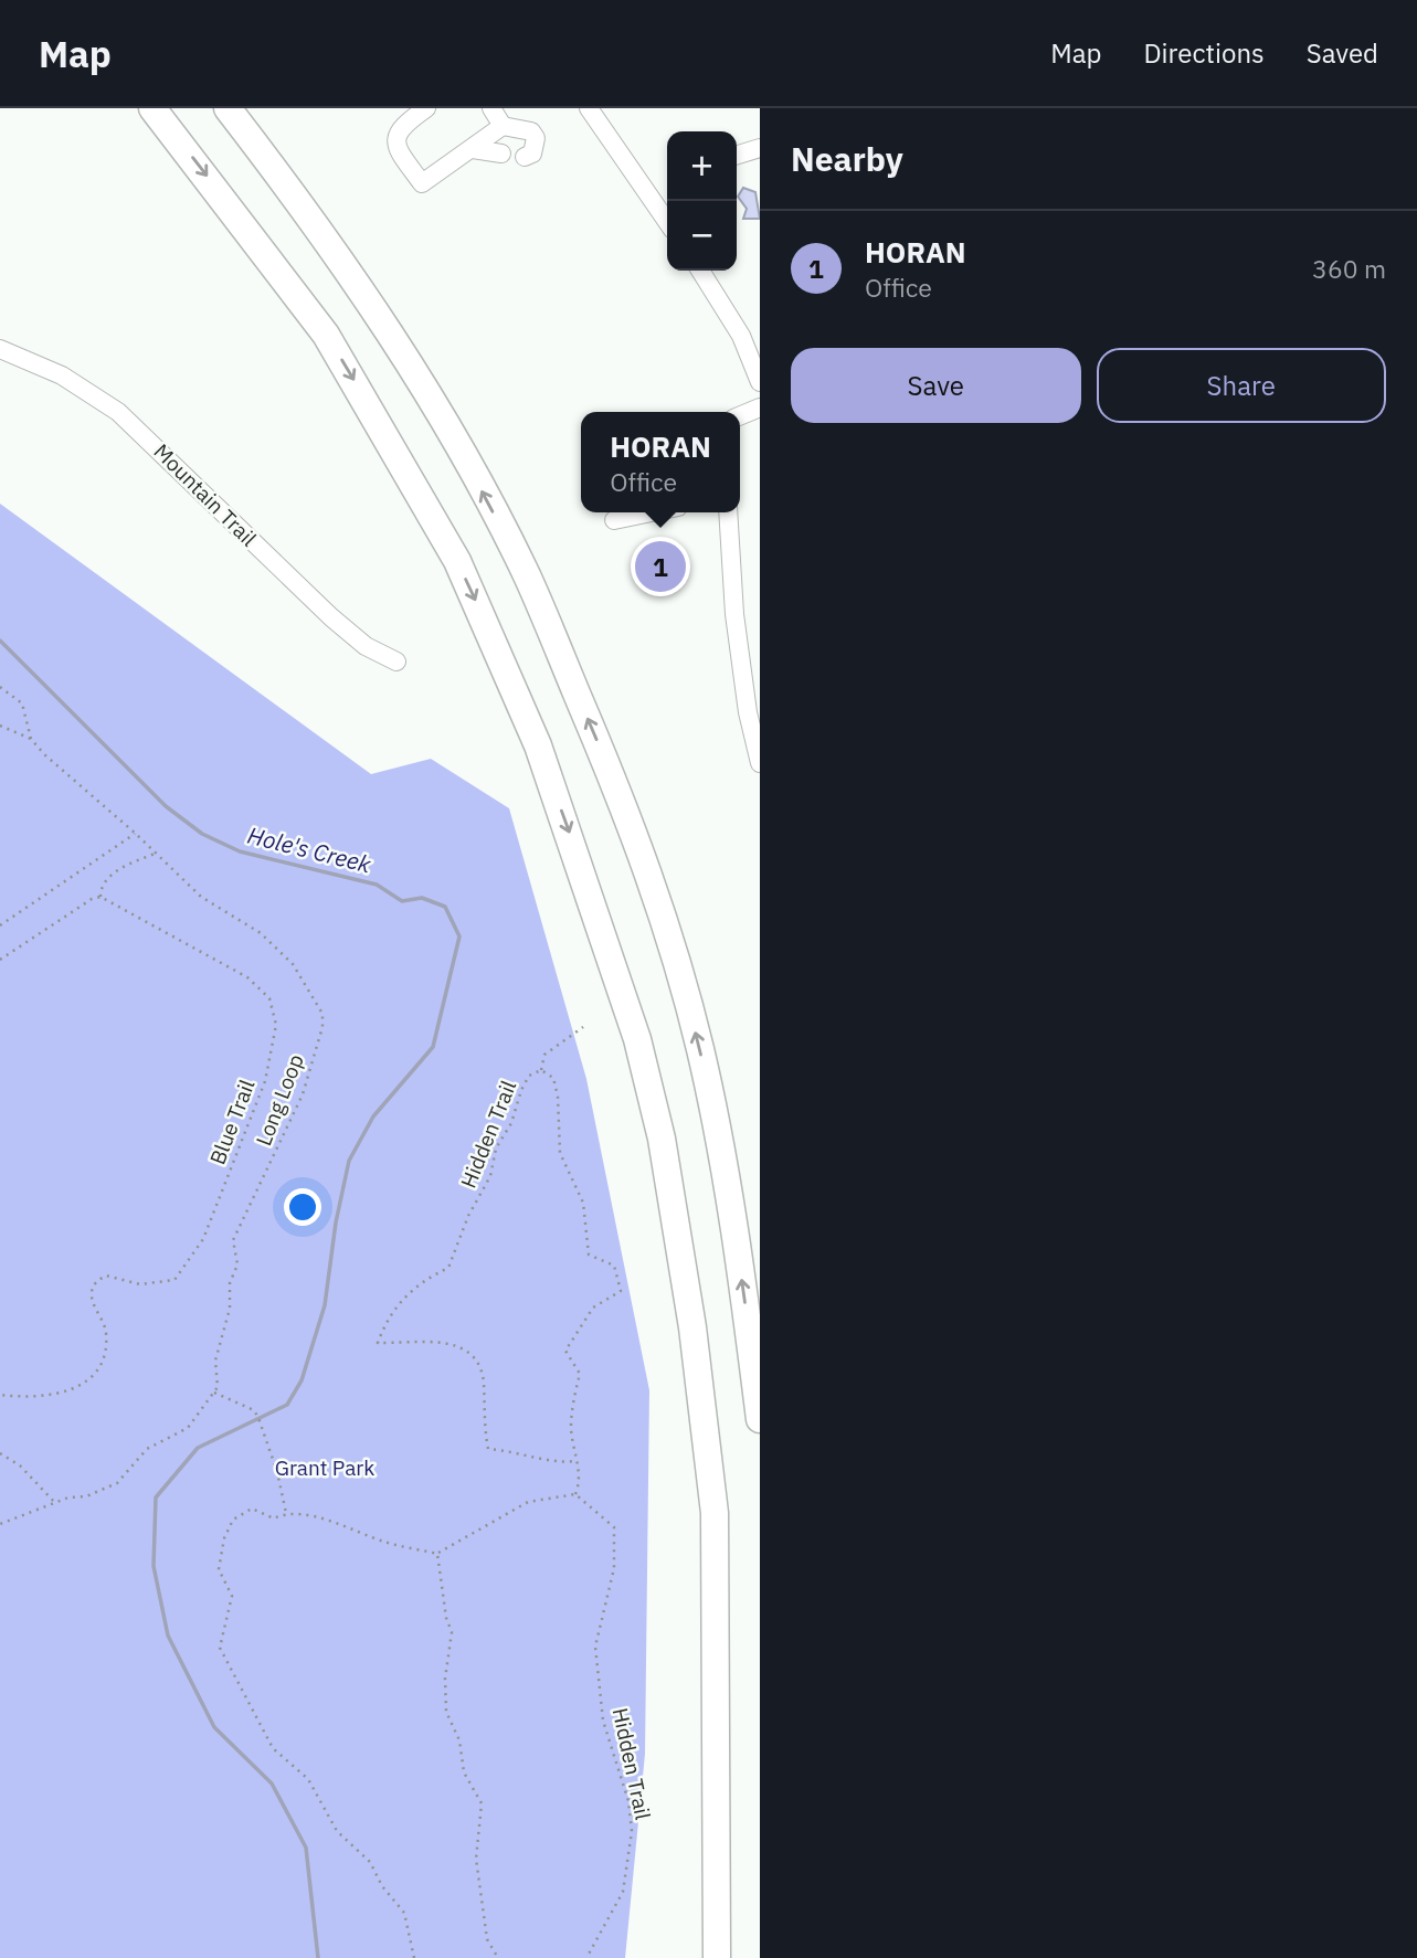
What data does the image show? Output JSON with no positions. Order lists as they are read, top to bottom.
{
  "streets": {
    "street": ["Mountain Trail"],
    "path": ["Long Loop", "Blue Trail", "Hidden Trail"]
  },
  "water": ["Hole's Creek"],
  "parks": ["Grant Park"],
  "page": {
    "header": "Map",
    "nav": ["Map", "Directions", "Saved"],
    "heading": "Nearby",
    "map_buttons": ["+", "−"],
    "list": [
      {
        "mark": "1",
        "name": "HORAN",
        "note": "Office",
        "value": "360 m"
      }
    ],
    "buttons": ["Save", "Share"],
    "popup": ["HORAN", "Office"],
    "pins": "1"
  }
}
